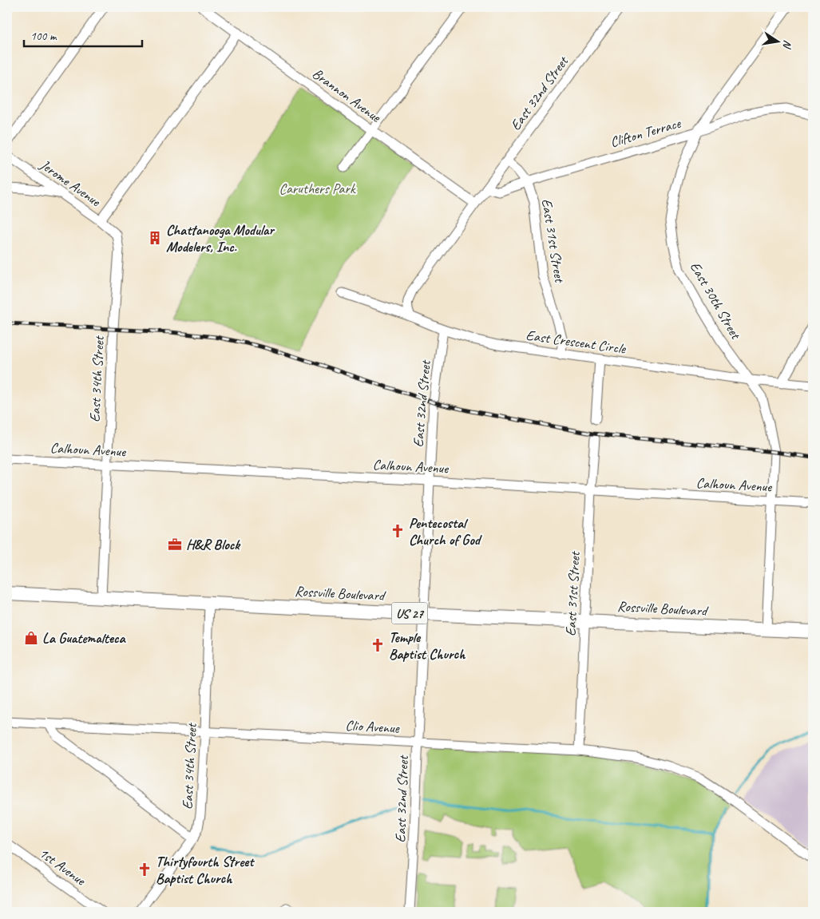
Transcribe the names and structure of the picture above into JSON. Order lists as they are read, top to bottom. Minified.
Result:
{"streets":{"highway":["Rossville Boulevard","US 27"],"street":["East 32nd Street","Brannon Avenue","Clifton Terrace","Jerome Avenue","East 31st Street","East 30th Street","East Crescent Circle","East 34th Street","Calhoun Avenue","Clio Avenue","1st Avenue"]},"crossings":[["East 32nd Street","Brannon Avenue"],["East 32nd Street","Clifton Terrace"],["East 32nd Street","East 31st Street"],["East 32nd Street","East Crescent Circle"],["East 32nd Street","Calhoun Avenue"],["East 32nd Street","Rossville Boulevard"],["East 32nd Street","Clio Avenue"],["Clifton Terrace","East 31st Street"],["Clifton Terrace","East 30th Street"],["Jerome Avenue","East 34th Street"],["East 31st Street","East Crescent Circle"],["East 31st Street","Calhoun Avenue"],["East 31st Street","Rossville Boulevard"],["East 31st Street","Clio Avenue"],["East 30th Street","East Crescent Circle"],["East 30th Street","Calhoun Avenue"],["East 30th Street","Rossville Boulevard"],["East 34th Street","Calhoun Avenue"],["East 34th Street","Rossville Boulevard"],["East 34th Street","Clio Avenue"]],"parks":["Caruthers Park"],"places":{"building":["Chattanooga Modular Modelers, Inc."],"church":["Pentecostal Church of God","Temple Baptist Church","Thirtyfourth Street Baptist Church"],"office":["H&R Block"],"shop":["La Guatemalteca"]},"scale_bar":"100 m","north":"right"}
